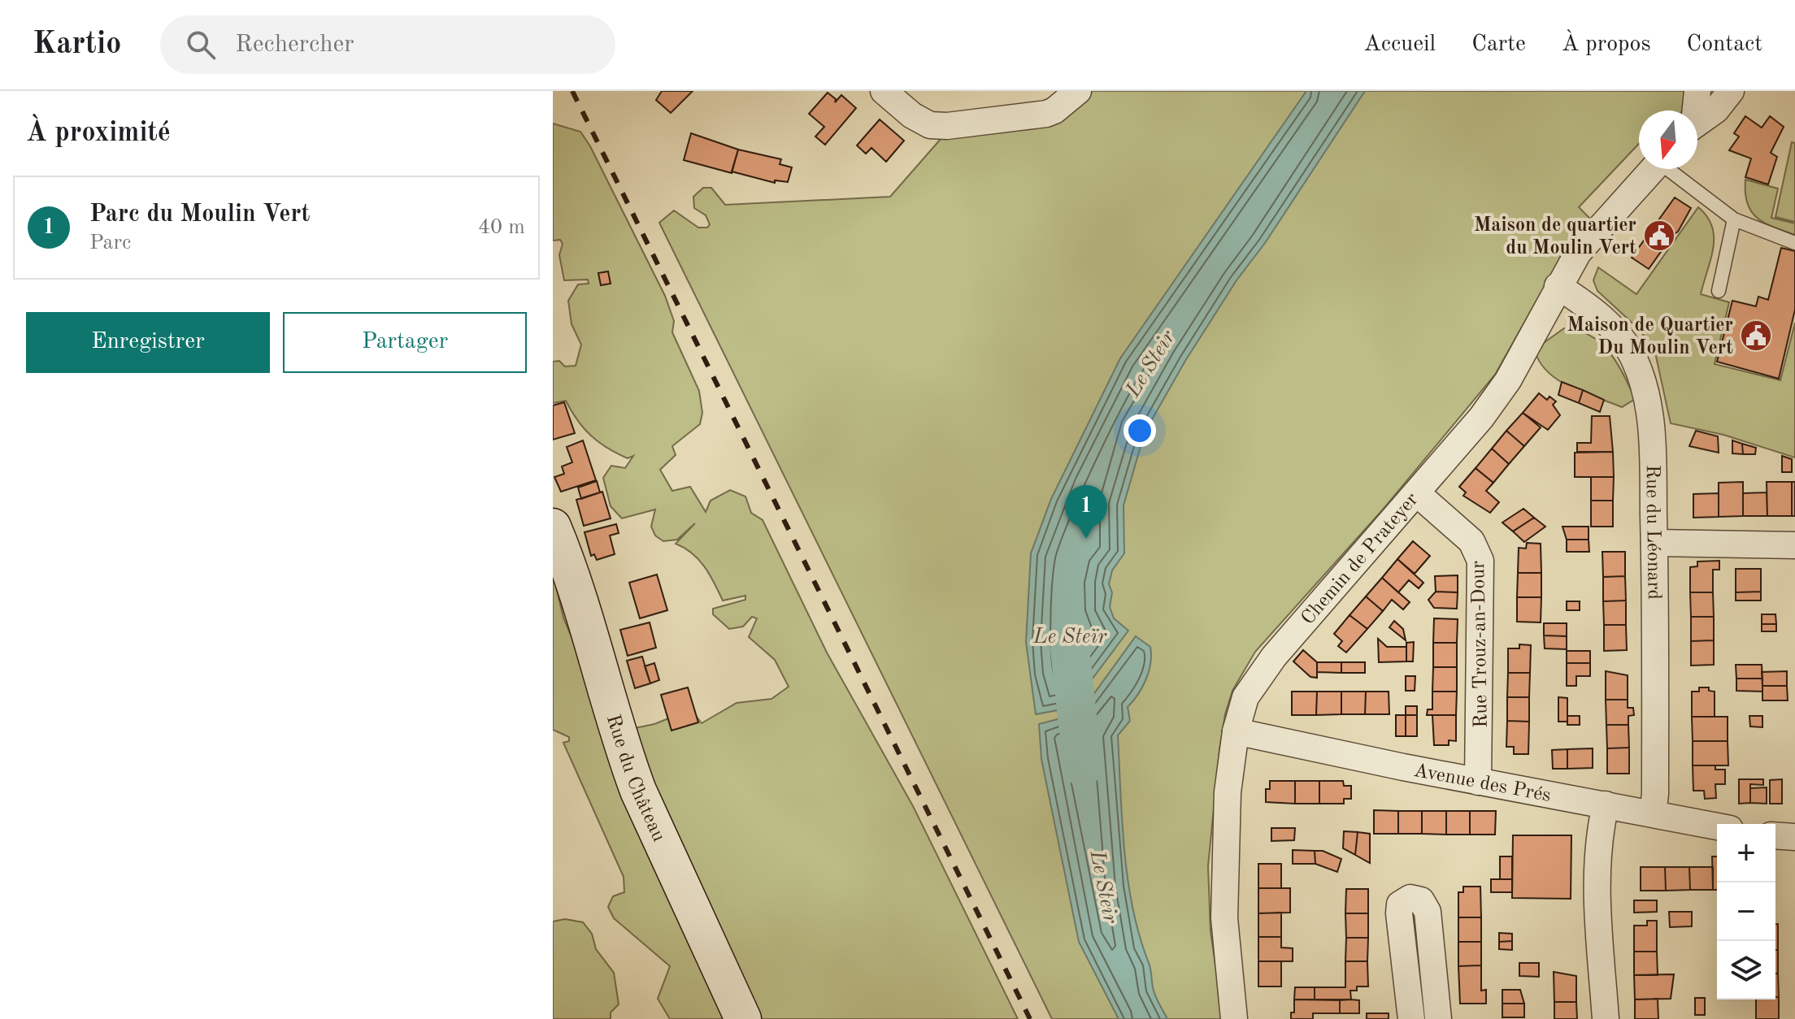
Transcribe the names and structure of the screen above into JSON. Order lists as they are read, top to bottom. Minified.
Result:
{"streets":{"street":["Rue du Léonard","Chemin de Prateyer","Rue Trouz-an-Dour","Rue du Château","Avenue des Prés"]},"crossings":[["Rue du Léonard","Chemin de Prateyer"],["Rue du Léonard","Avenue des Prés"],["Chemin de Prateyer","Rue Trouz-an-Dour"],["Chemin de Prateyer","Avenue des Prés"],["Rue Trouz-an-Dour","Avenue des Prés"]],"water":["Le Steir","Le Steïr"],"places":{"public building":["Maison de quartier du Moulin Vert","Maison de Quartier Du Moulin Vert"]},"north":"bottom","page":{"header":"Kartio","search":"Rechercher","nav":["Accueil","Carte","À propos","Contact"],"heading":"À proximité","list":[{"mark":"1","name":"Parc du Moulin Vert","note":"Parc","value":"40 m"}],"buttons":["Enregistrer","Partager"],"pins":"1","map_buttons":["+","−"]}}
